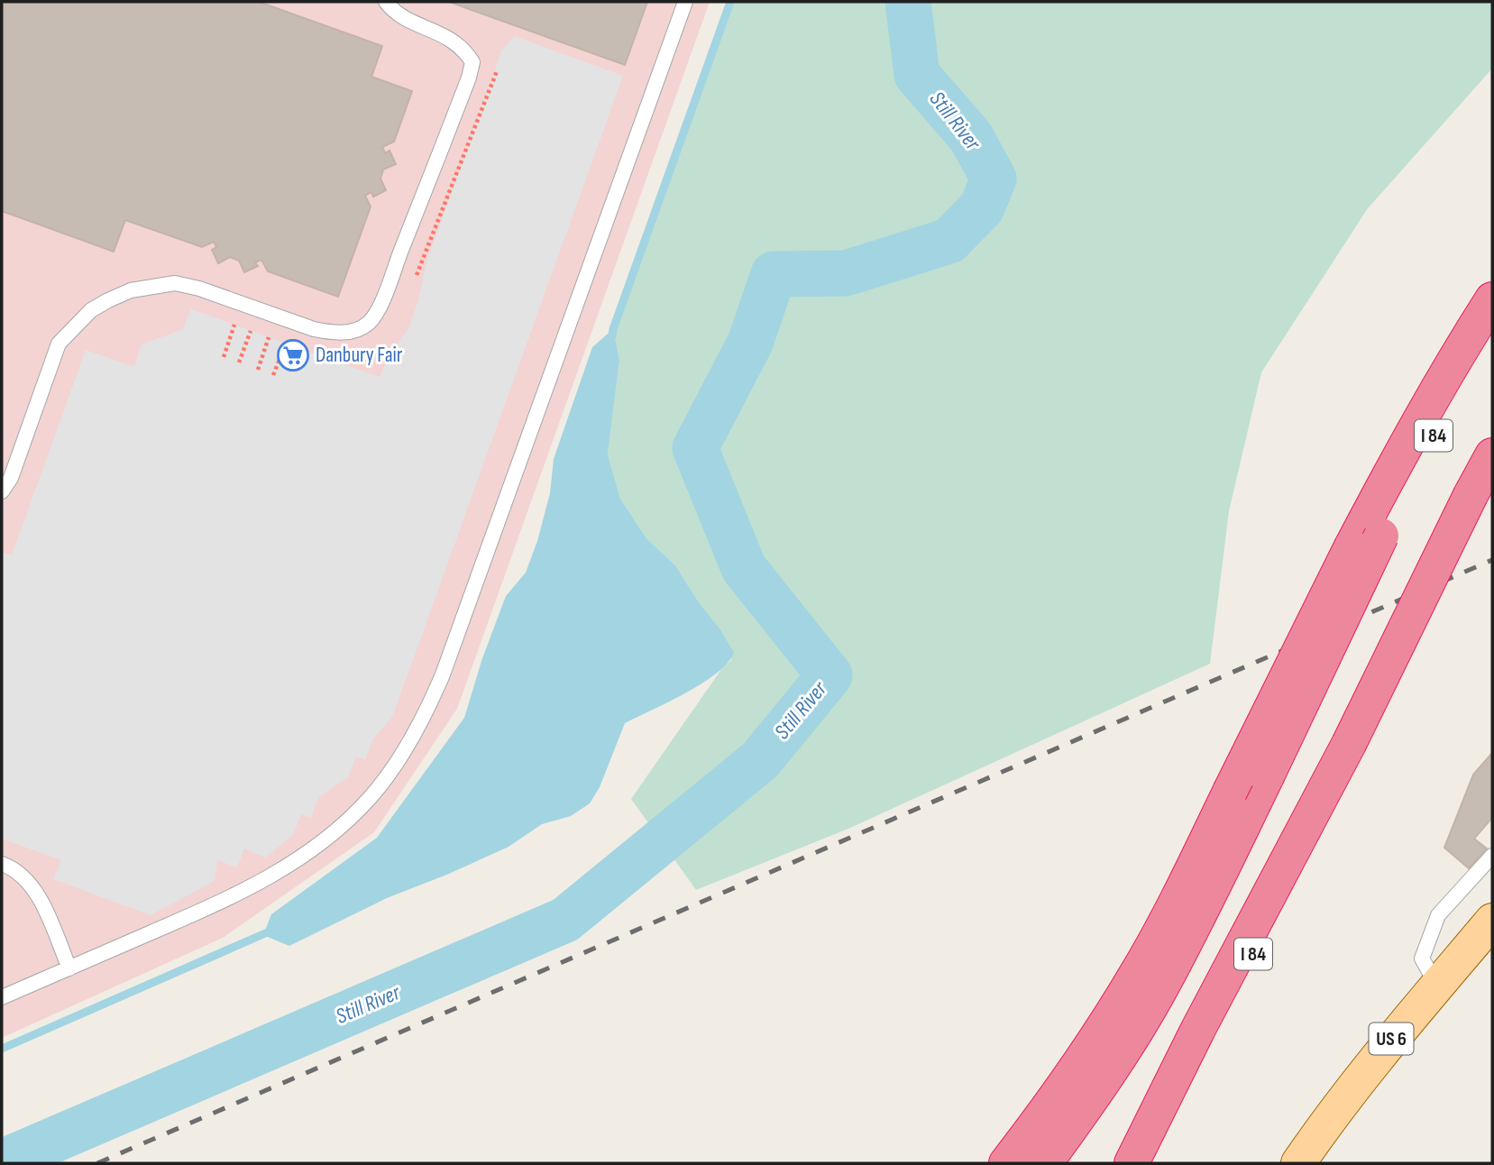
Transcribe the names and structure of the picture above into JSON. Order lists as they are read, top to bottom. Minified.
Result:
{"streets":{"highway":["I 84"],"main road":["US 6"]},"water":["Still River"],"places":{"supermarket":["Danbury Fair"]}}
